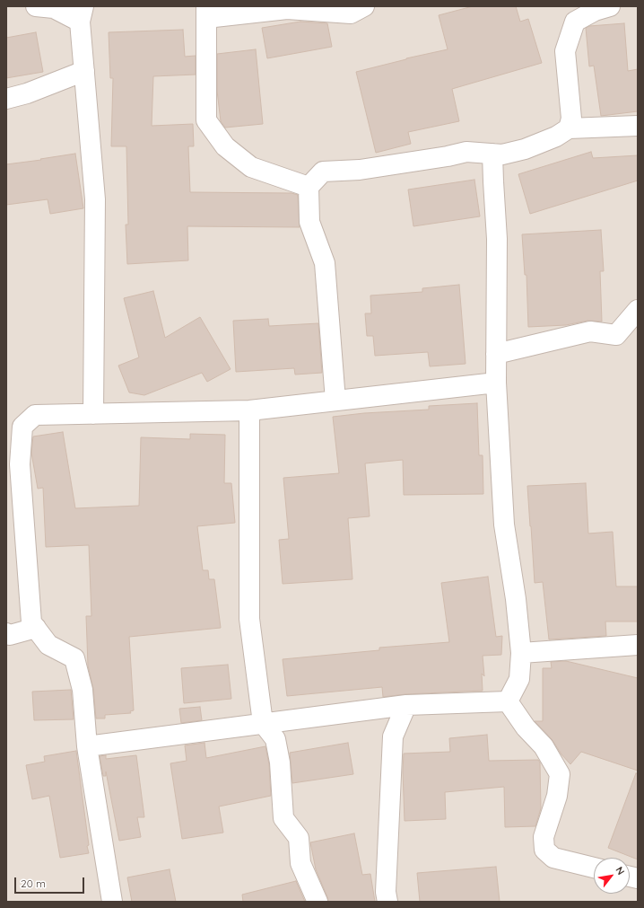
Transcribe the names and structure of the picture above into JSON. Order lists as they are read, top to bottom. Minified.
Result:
{"scale_bar":"20 m","north":"top right"}
